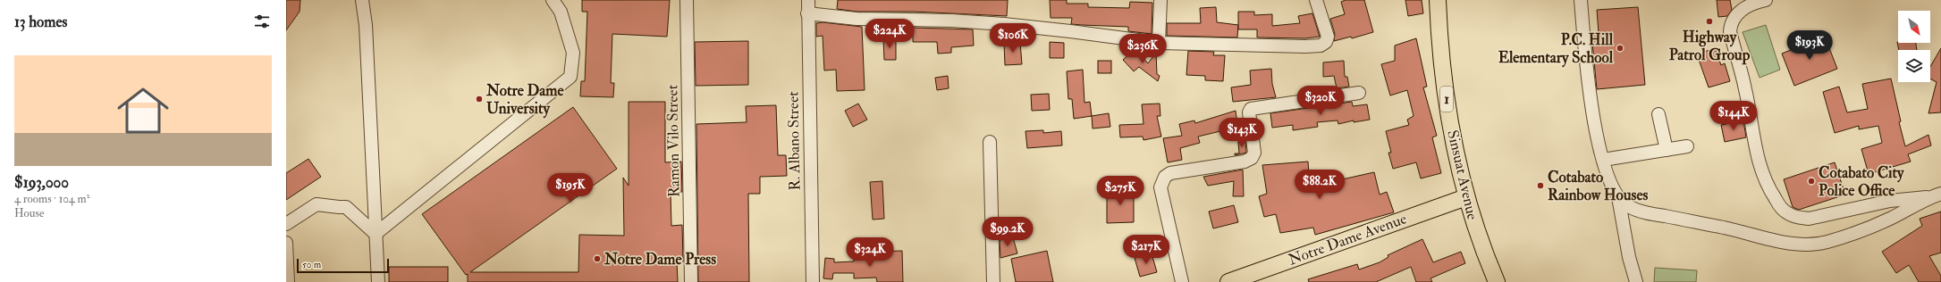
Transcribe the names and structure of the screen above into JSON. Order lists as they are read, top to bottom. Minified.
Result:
{"streets":{"main road":["1","Sinsuat Avenue","Notre Dame Avenue"],"street":["Ramon Vilo Street","R. Albano Street"]},"crossings":[["Sinsuat Avenue","Notre Dame Avenue"]],"places":["Highway Patrol Group","P.C. Hill Elementary School","Notre Dame University","Cotabato City Police Office","Cotabato Rainbow Houses","Notre Dame Press"],"scale_bar":"50 m","north":"bottom right","page":{"heading":"13 homes","price":["$224K","$106K","$193K","$236K","$320K","$144K","$143K","$88.2K","$195K","$275K","$99.2K","$217K","$324K"],"list":[{"name":"$193,000","note":"4 rooms · 104 m² · House"}],"scale":"50 m"}}
